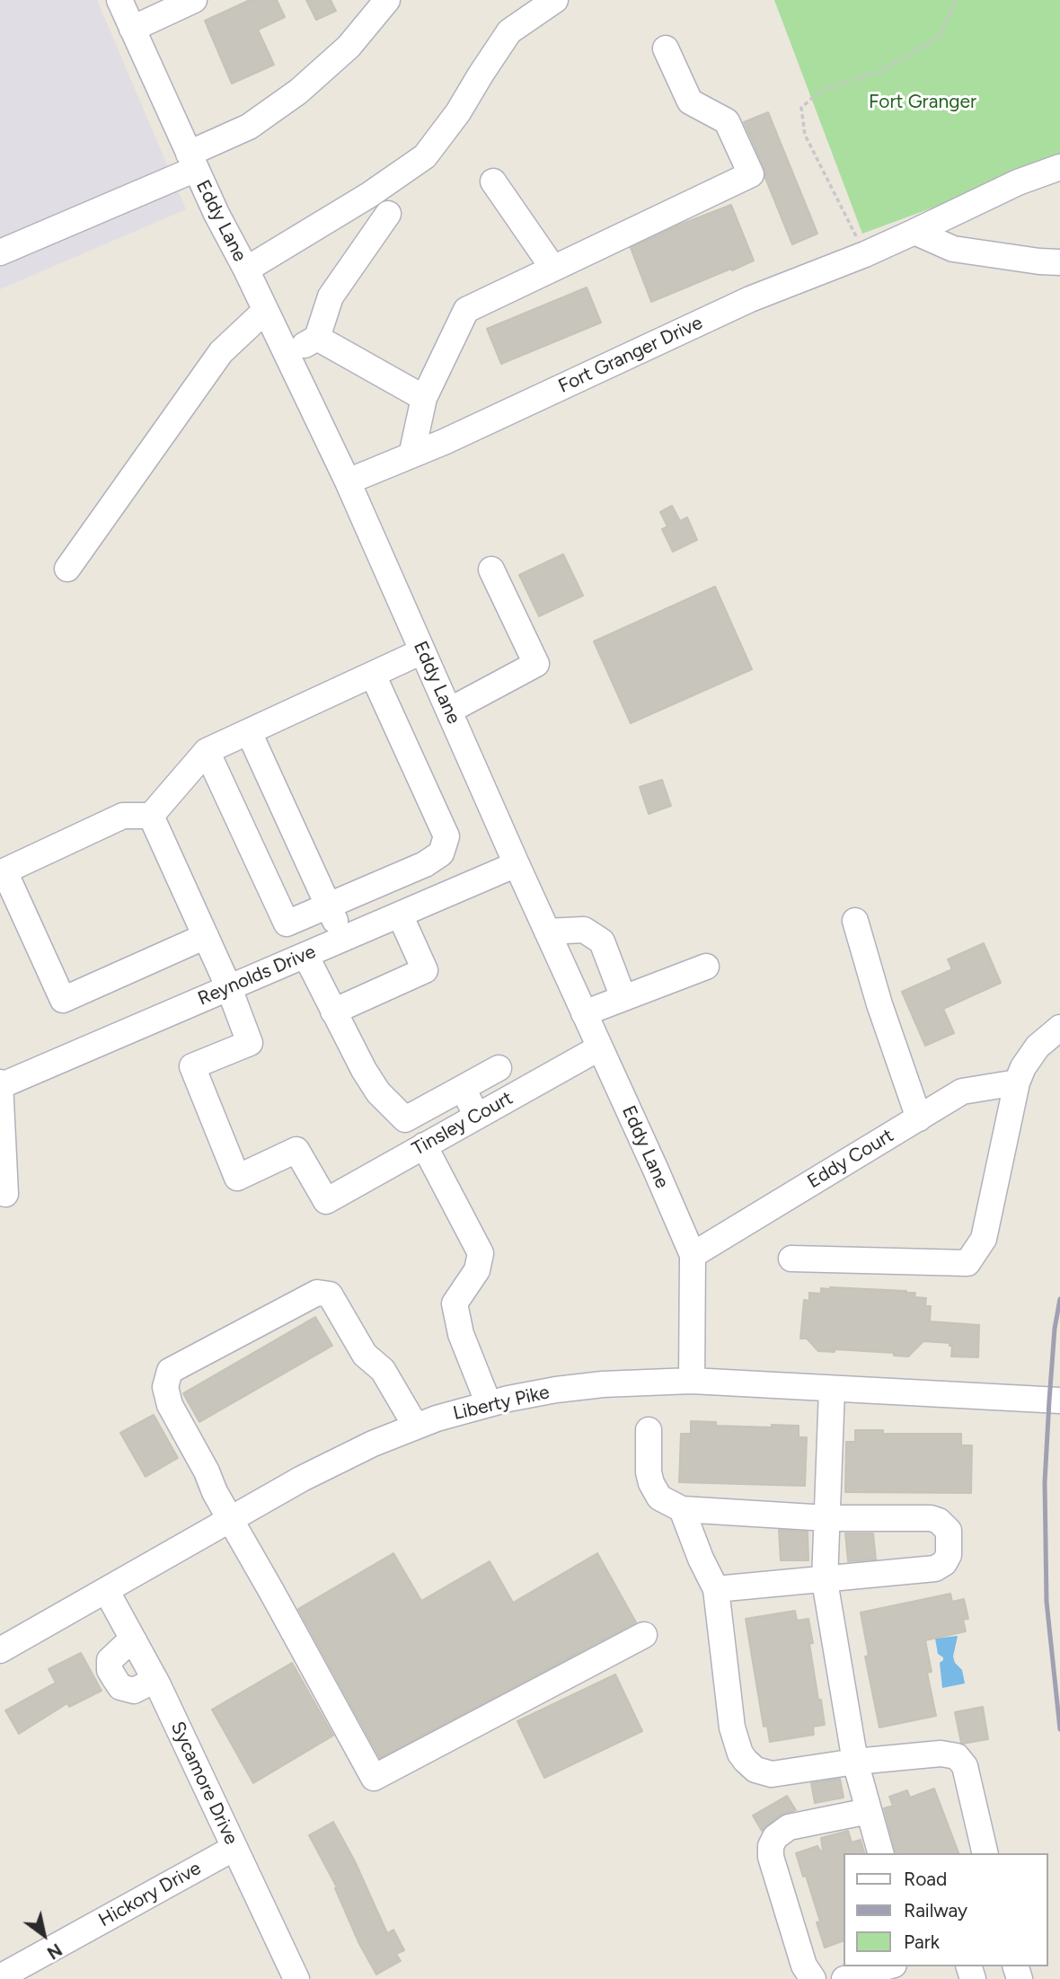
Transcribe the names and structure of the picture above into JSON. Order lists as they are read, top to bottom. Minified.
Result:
{"streets":{"street":["Eddy Lane","Fort Granger Drive","Reynolds Drive","Tinsley Court","Eddy Court","Liberty Pike","Sycamore Drive","Hickory Drive"]},"crossings":[["Eddy Lane","Fort Granger Drive"],["Eddy Lane","Reynolds Drive"],["Eddy Lane","Tinsley Court"],["Eddy Lane","Eddy Court"],["Eddy Lane","Liberty Pike"],["Reynolds Drive","Tinsley Court"],["Liberty Pike","Sycamore Drive"],["Sycamore Drive","Hickory Drive"]],"parks":["Fort Granger"],"legend":["Road","Railway","Park"],"north":"bottom right"}
